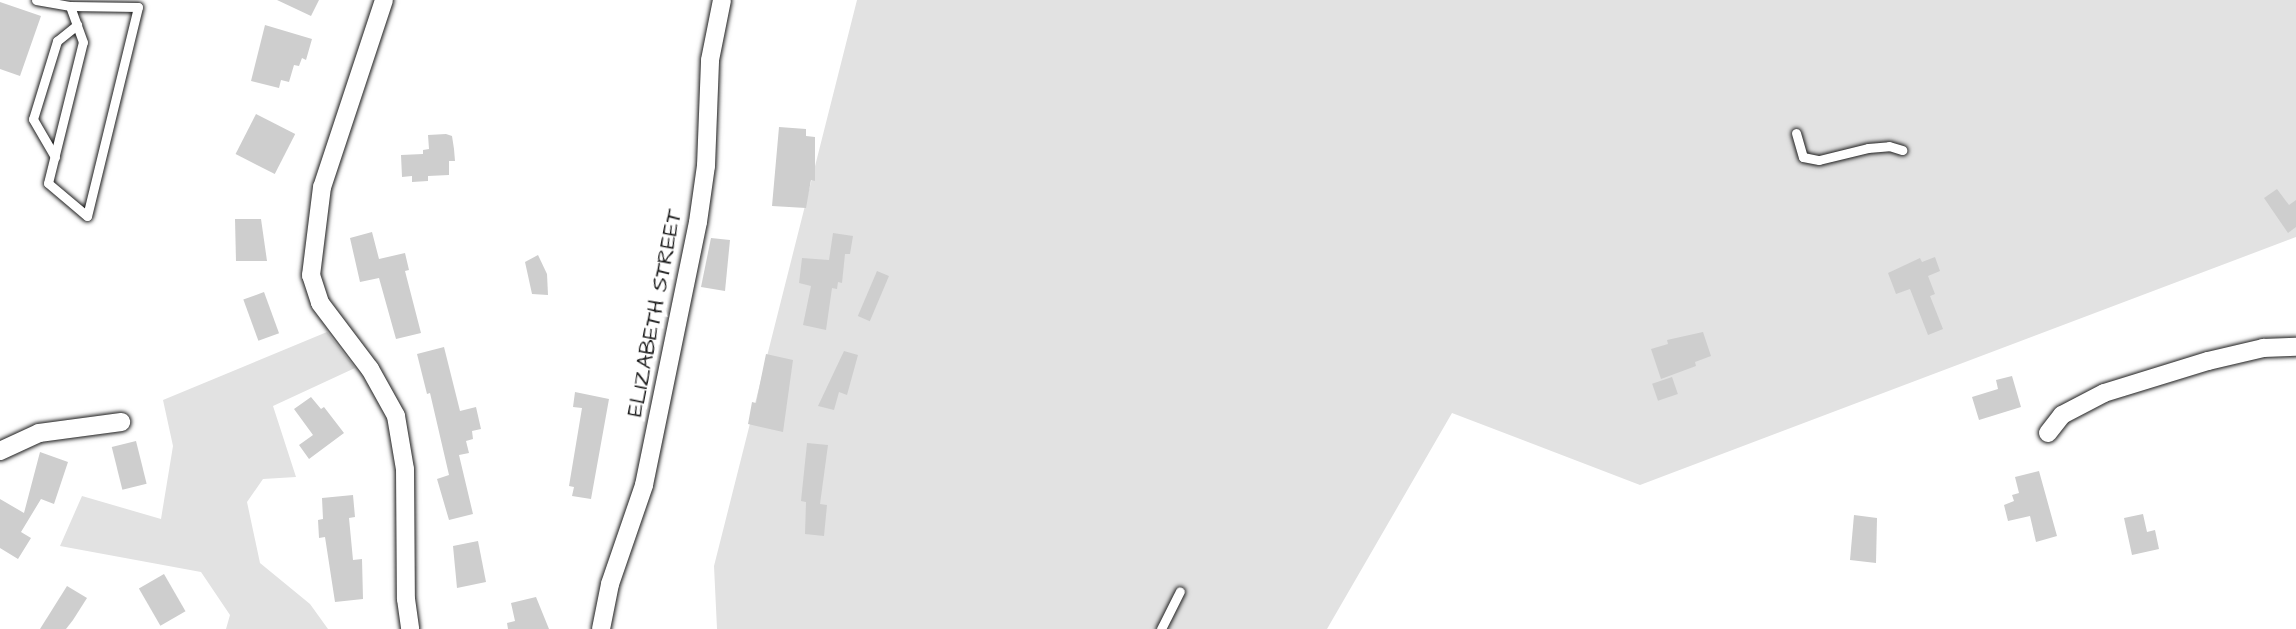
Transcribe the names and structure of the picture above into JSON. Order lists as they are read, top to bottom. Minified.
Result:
{"streets":{"street":["ELIZABETH STREET"]}}
